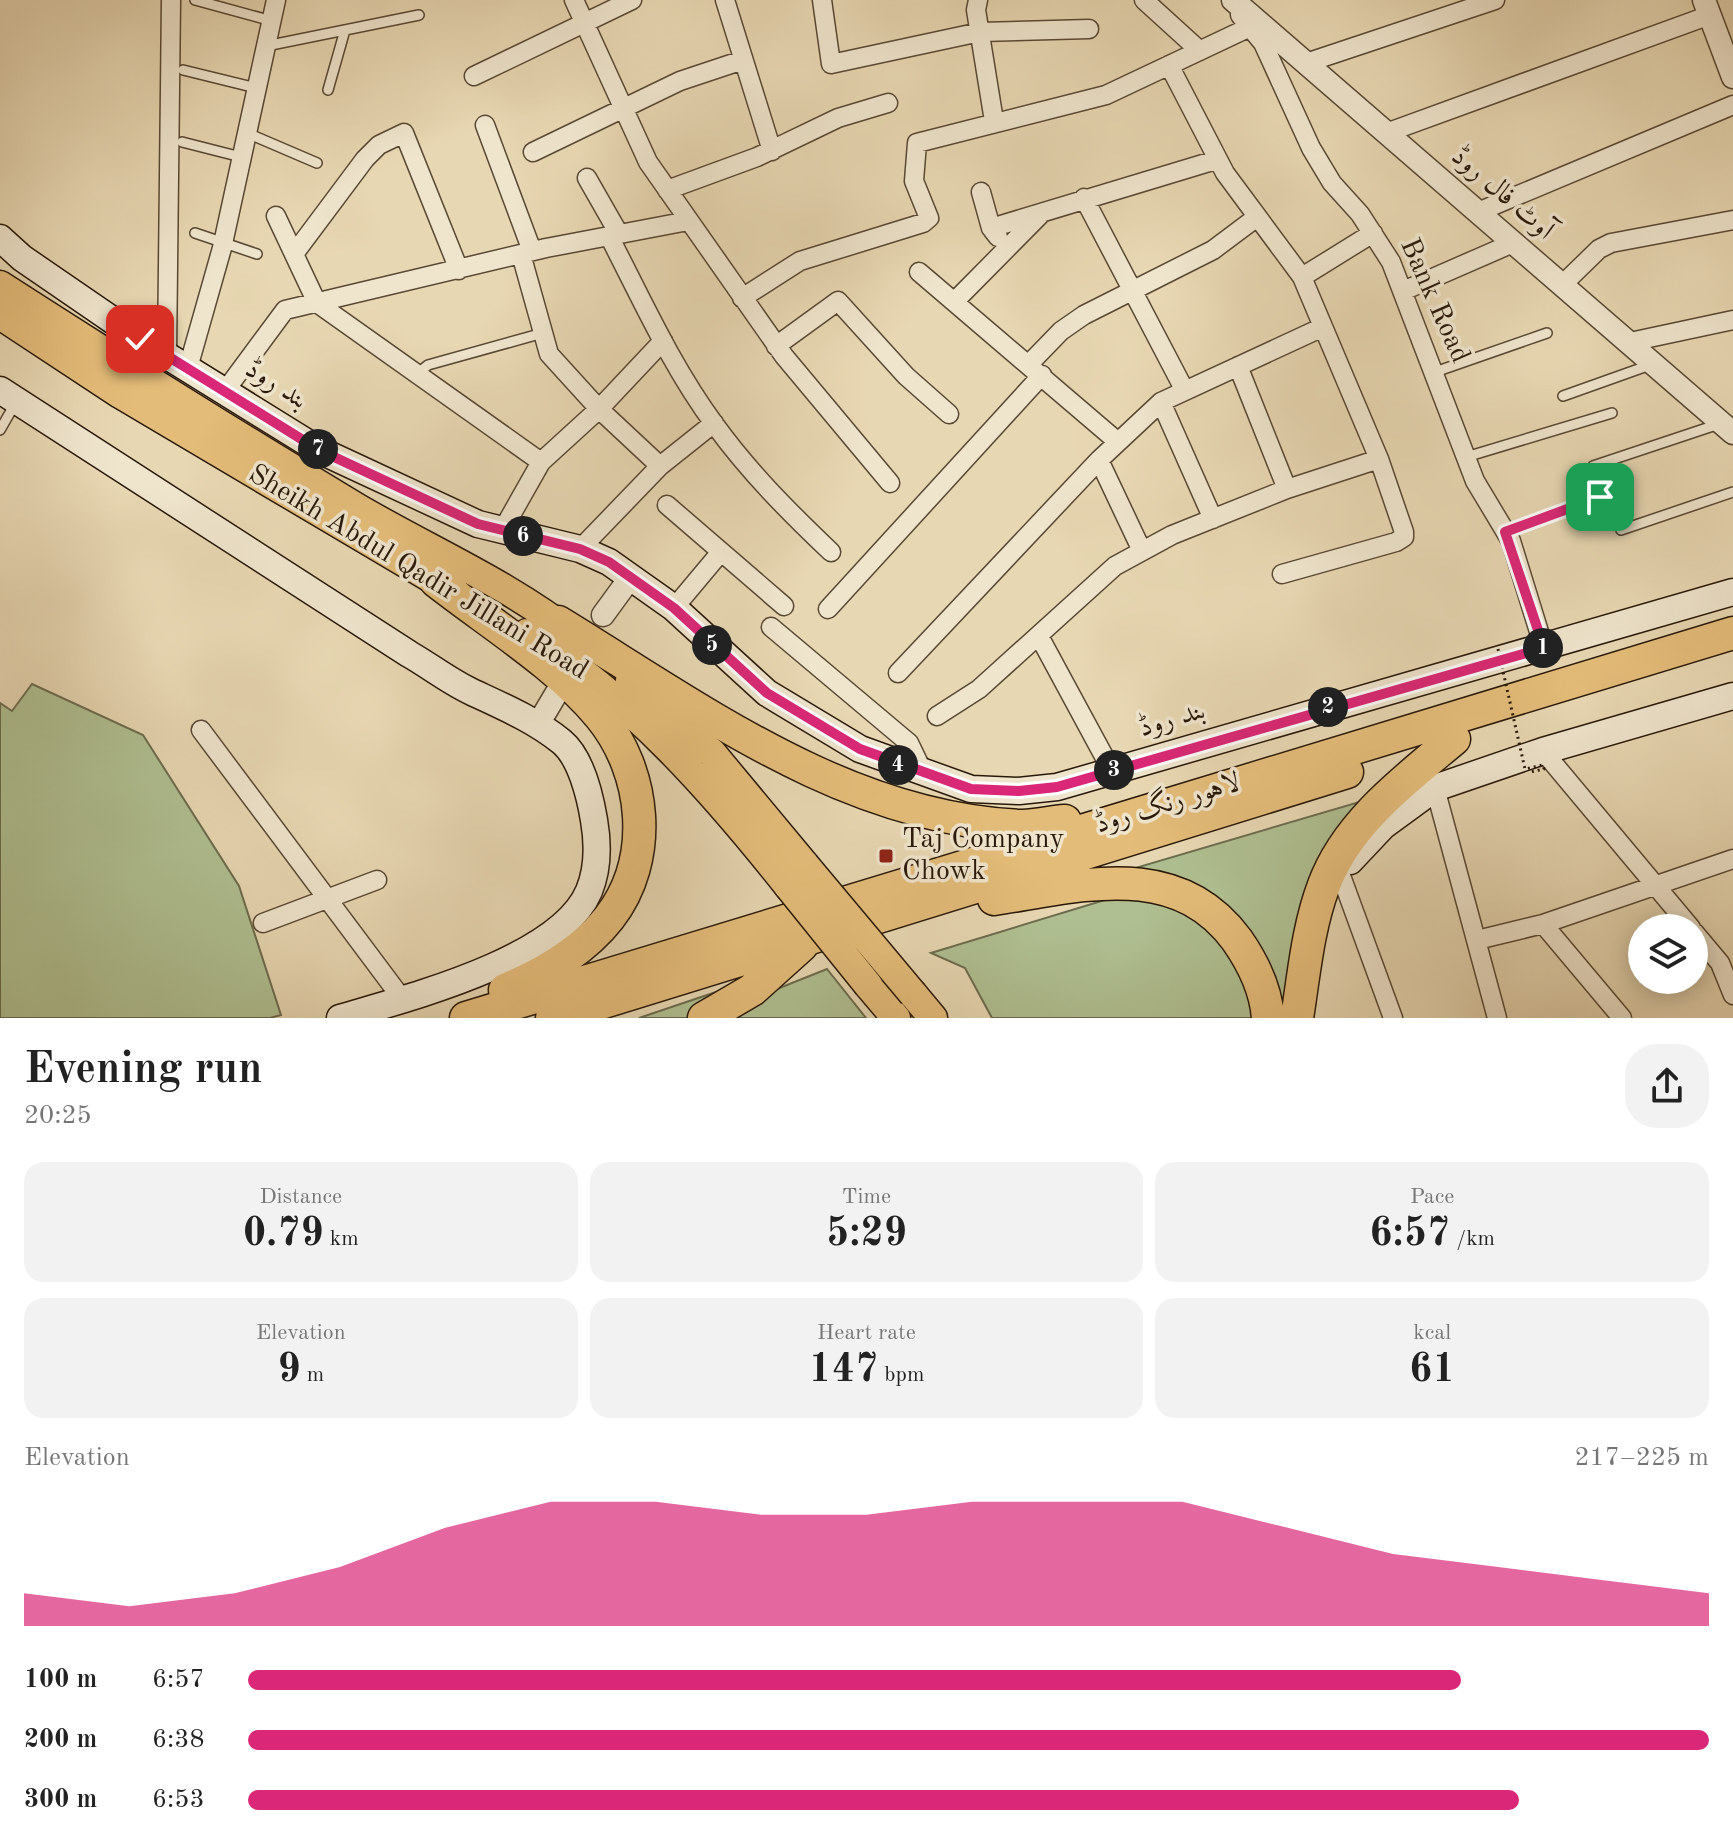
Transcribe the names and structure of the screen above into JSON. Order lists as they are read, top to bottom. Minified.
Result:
{"streets":{"highway":["لاہور رنگ روڈ"],"main road":["بند روڈ","Sheikh Abdul Qadir Jillani Road"],"street":["آوٹ فال روڈ","Bank Road"]},"crossings":[["آوٹ فال روڈ","Bank Road"],["Bank Road","بند روڈ"]],"places":{"transit":["Taj Company Chowk"]},"page":{"pins":["7","6","5","1","2","4","3"],"heading":["Evening run","20:25"],"stats":[["Distance","0.79 km"],["Time","5:29"],["Pace","6:57 /km"],["Elevation","9 m"],["Heart rate","147 bpm"],["kcal","61"]],"chart":["Elevation","217–225 m"],"list":[{"name":"100 m","note":"6:57"},{"name":"200 m","note":"6:38"},{"name":"300 m","note":"6:53"}]}}
